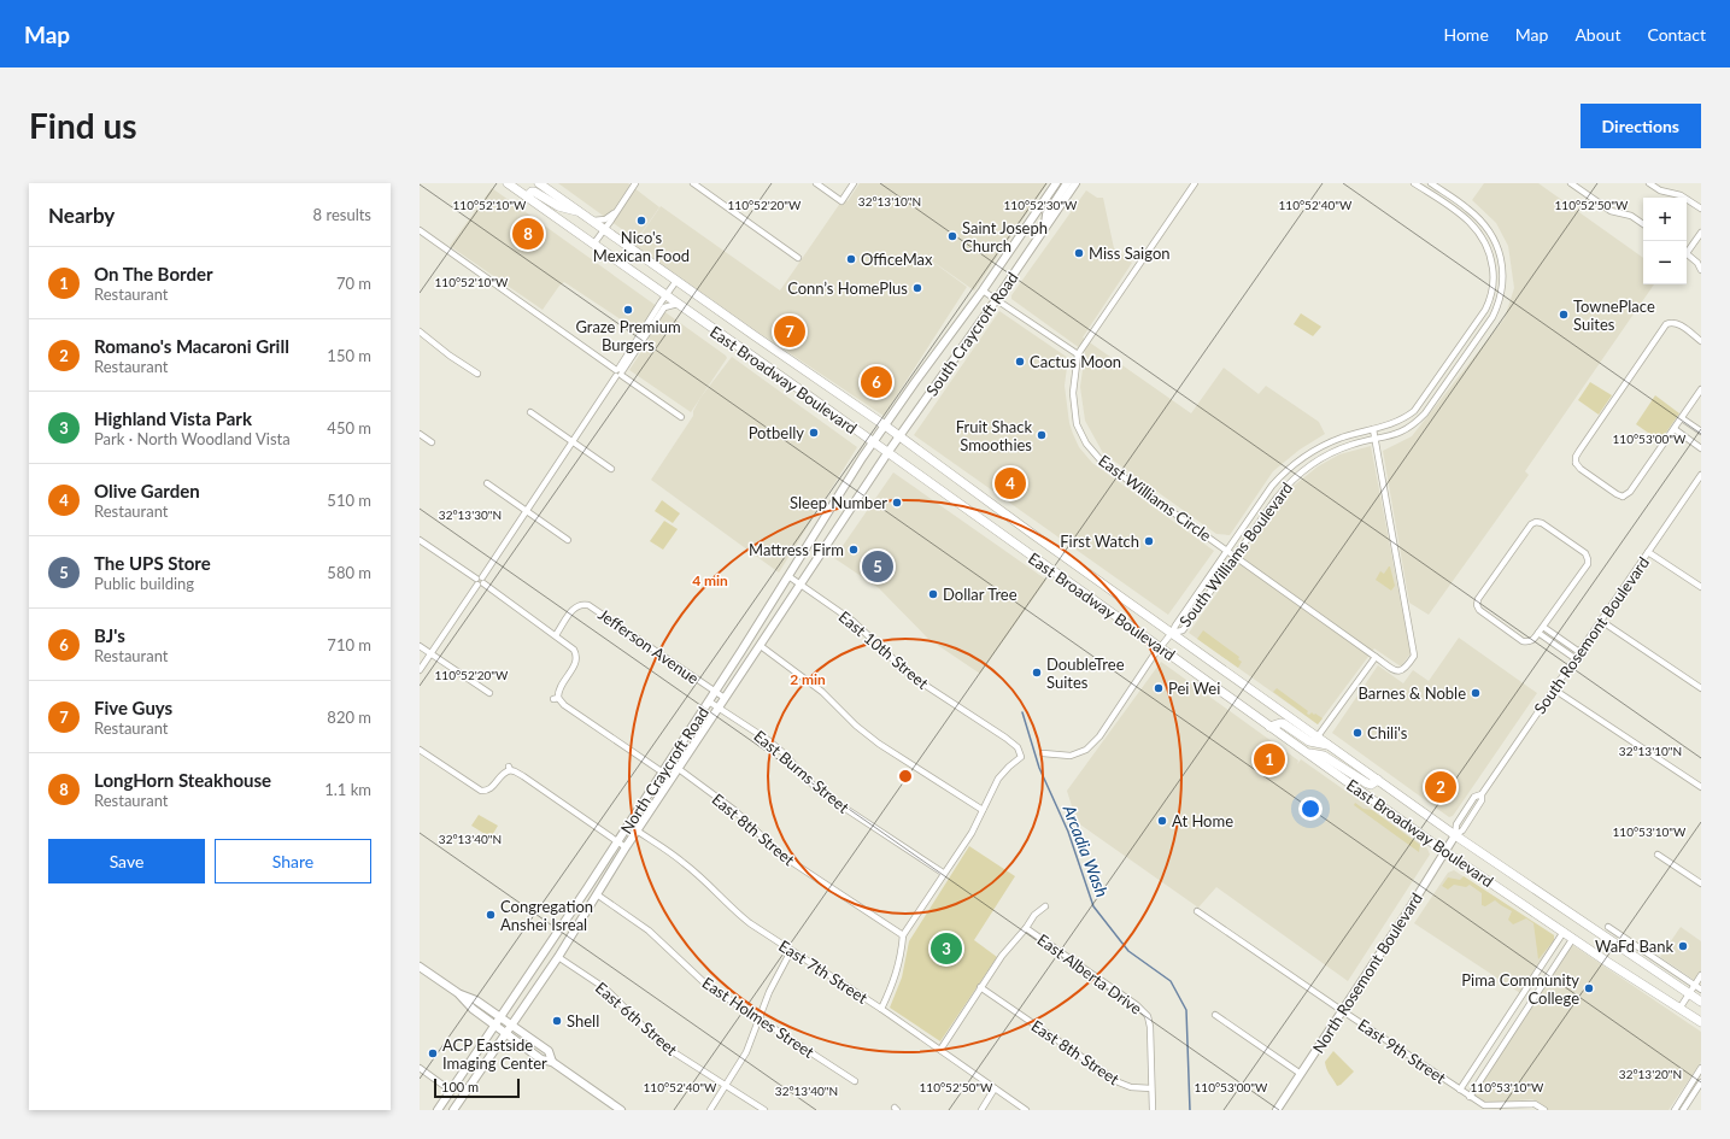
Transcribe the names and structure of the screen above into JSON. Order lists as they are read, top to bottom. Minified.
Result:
{"streets":{"main road":["South Craycroft Road","East Broadway Boulevard","North Craycroft Road","North Rosemont Boulevard"],"street":["East Williams Circle","South Williams Boulevard","South Rosemont Boulevard","Jefferson Avenue","East 10th Street","East Burns Street","East 8th Street","East 7th Street","East Alberta Drive","East Holmes Street","East 6th Street","East 9th Street"]},"crossings":[["South Craycroft Road","East Broadway Boulevard"],["South Craycroft Road","North Craycroft Road"],["East Broadway Boulevard","South Williams Boulevard"],["East Broadway Boulevard","South Rosemont Boulevard"],["East Broadway Boulevard","North Craycroft Road"],["East Broadway Boulevard","North Rosemont Boulevard"],["East Williams Circle","South Williams Boulevard"],["South Rosemont Boulevard","North Rosemont Boulevard"],["Jefferson Avenue","North Craycroft Road"],["East 10th Street","North Craycroft Road"],["North Craycroft Road","East Burns Street"],["North Craycroft Road","East 8th Street"],["North Craycroft Road","East 7th Street"],["North Craycroft Road","East Holmes Street"],["North Craycroft Road","East 6th Street"],["East 8th Street","East Alberta Drive"],["North Rosemont Boulevard","East 9th Street"]],"water":["Arcadia Wash"],"places":["Nico's Mexican Food","Saint Joseph Church","Miss Saigon","OfficeMax","Conn’s HomePlus","Graze Premium Burgers","TownePlace Suites","Cactus Moon","Potbelly","Fruit Shack Smoothies","Sleep Number","First Watch","Mattress Firm","Dollar Tree","DoubleTree Suites","Pei Wei","Barnes & Noble","Chili's","At Home","Congregation Anshei Isreal","WaFd Bank","Pima Community College","Shell","ACP Eastside Imaging Center"],"scale_bar":"100 m","page":{"header":"Map","nav":["Home","Map","About","Contact"],"buttons":["Directions",["Save","Share"]],"title":"Find us","heading":["Nearby","8 results"],"map_buttons":["+","−"],"pins":["8","7","6","4","5","1","2","3"],"list":[{"mark":"1","name":"On The Border","note":"Restaurant","value":"70 m"},{"mark":"2","name":"Romano's Macaroni Grill","note":"Restaurant","value":"150 m"},{"mark":"3","name":"Highland Vista Park","note":"Park · North Woodland Vista","value":"450 m"},{"mark":"4","name":"Olive Garden","note":"Restaurant","value":"510 m"},{"mark":"5","name":"The UPS Store","note":"Public building","value":"580 m"},{"mark":"6","name":"BJ's","note":"Restaurant","value":"710 m"},{"mark":"7","name":"Five Guys","note":"Restaurant","value":"820 m"},{"mark":"8","name":"LongHorn Steakhouse","note":"Restaurant","value":"1.1 km"}],"scale":"100 m"},"coordinates":["32°13'10\"N","110°52'10\"W","110°52'20\"W","110°52'30\"W","110°52'40\"W","110°52'50\"W","110°53'00\"W","32°13'30\"N","110°53'10\"W","32°13'40\"N","32°13'20\"N"],"rings":["4 min","2 min"]}
